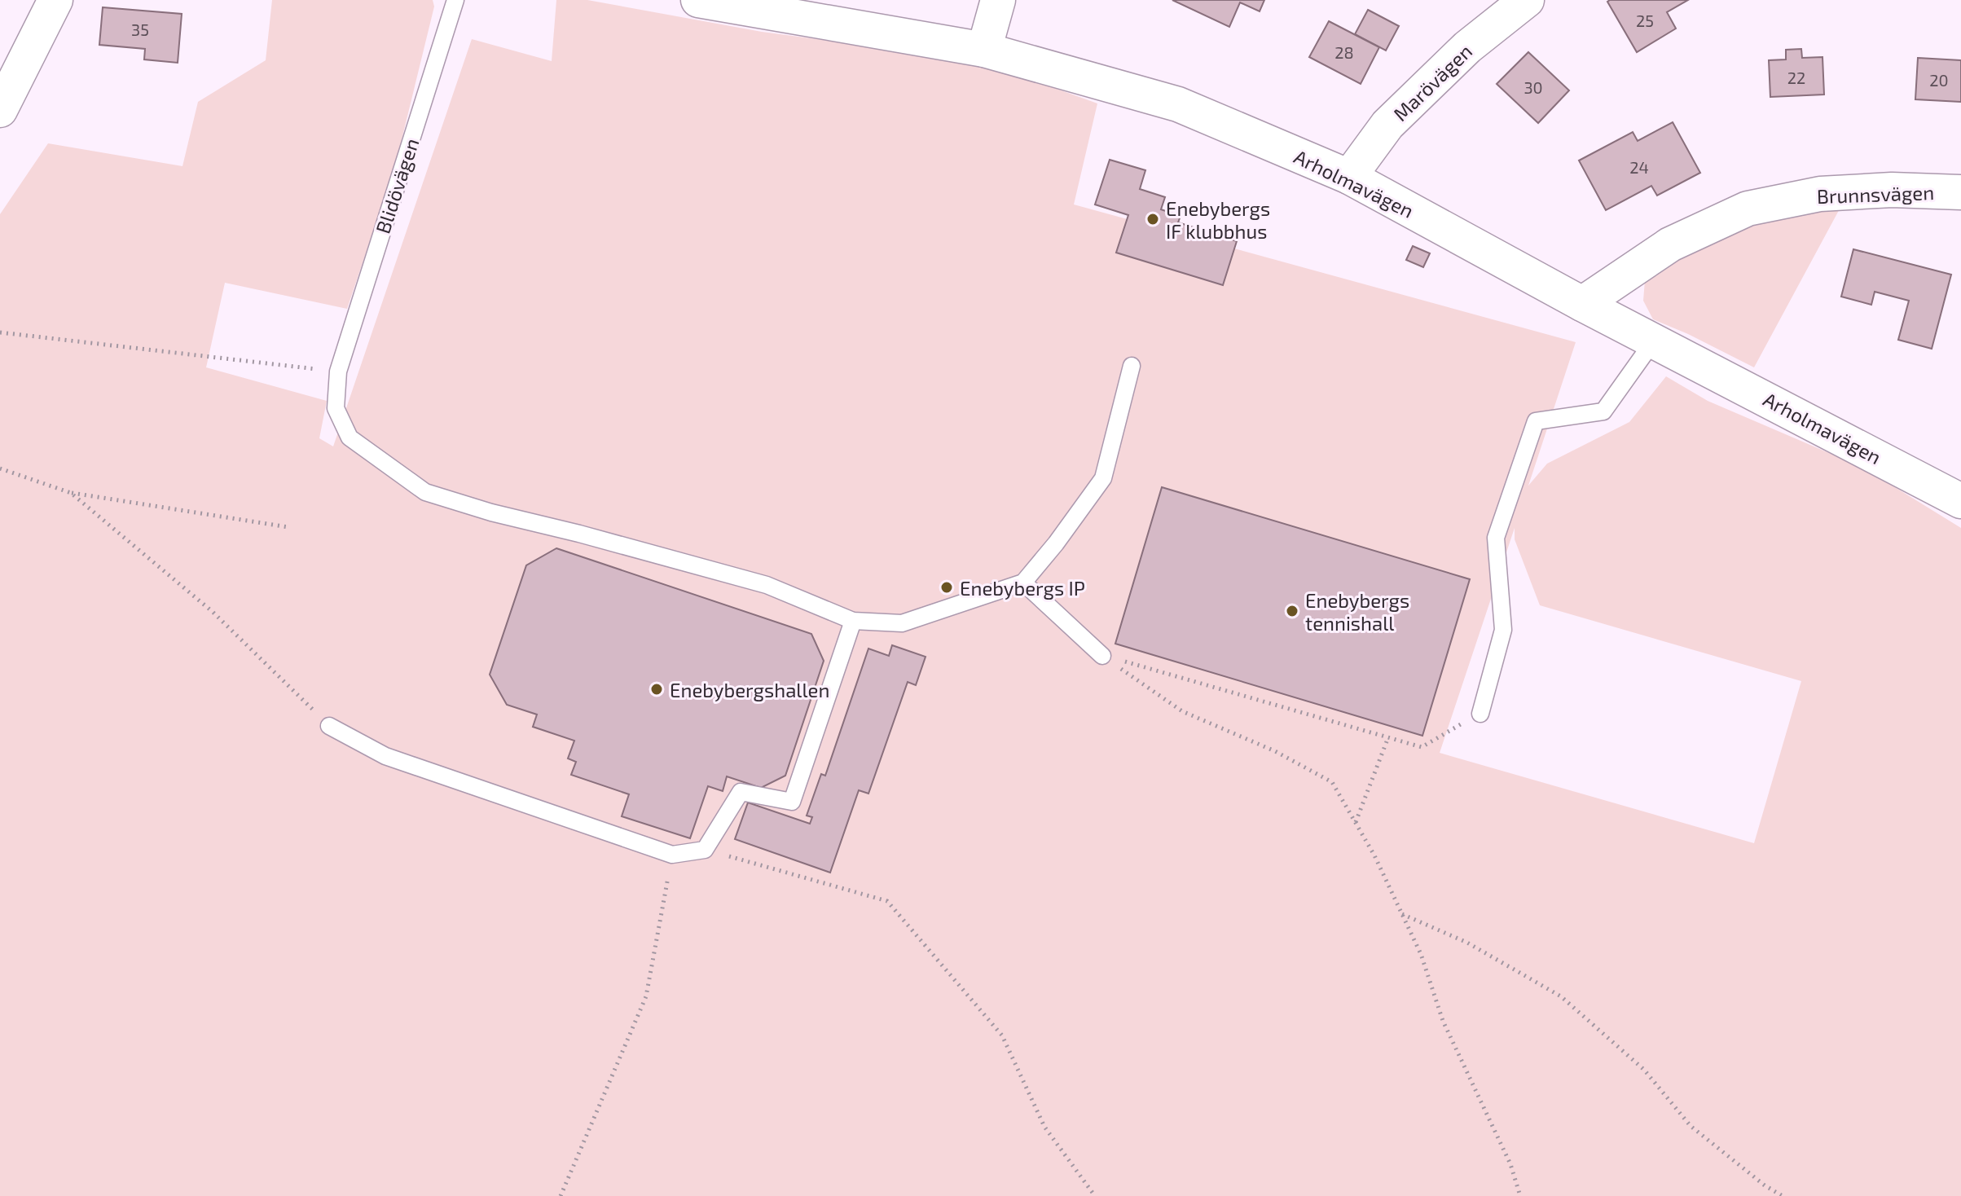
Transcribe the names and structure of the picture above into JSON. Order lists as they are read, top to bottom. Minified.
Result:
{"streets":{"street":["Marövägen","Arholmavägen","Brunnsvägen"],"lane":["Blidövägen"]},"crossings":[["Marövägen","Arholmavägen"],["Arholmavägen","Brunnsvägen"]],"places":["Enebybergs IF klubbhus","Enebybergs IP","Enebybergs tennishall","Enebybergshallen"],"house_numbers":["25","35","28","22","20","30","24"]}
